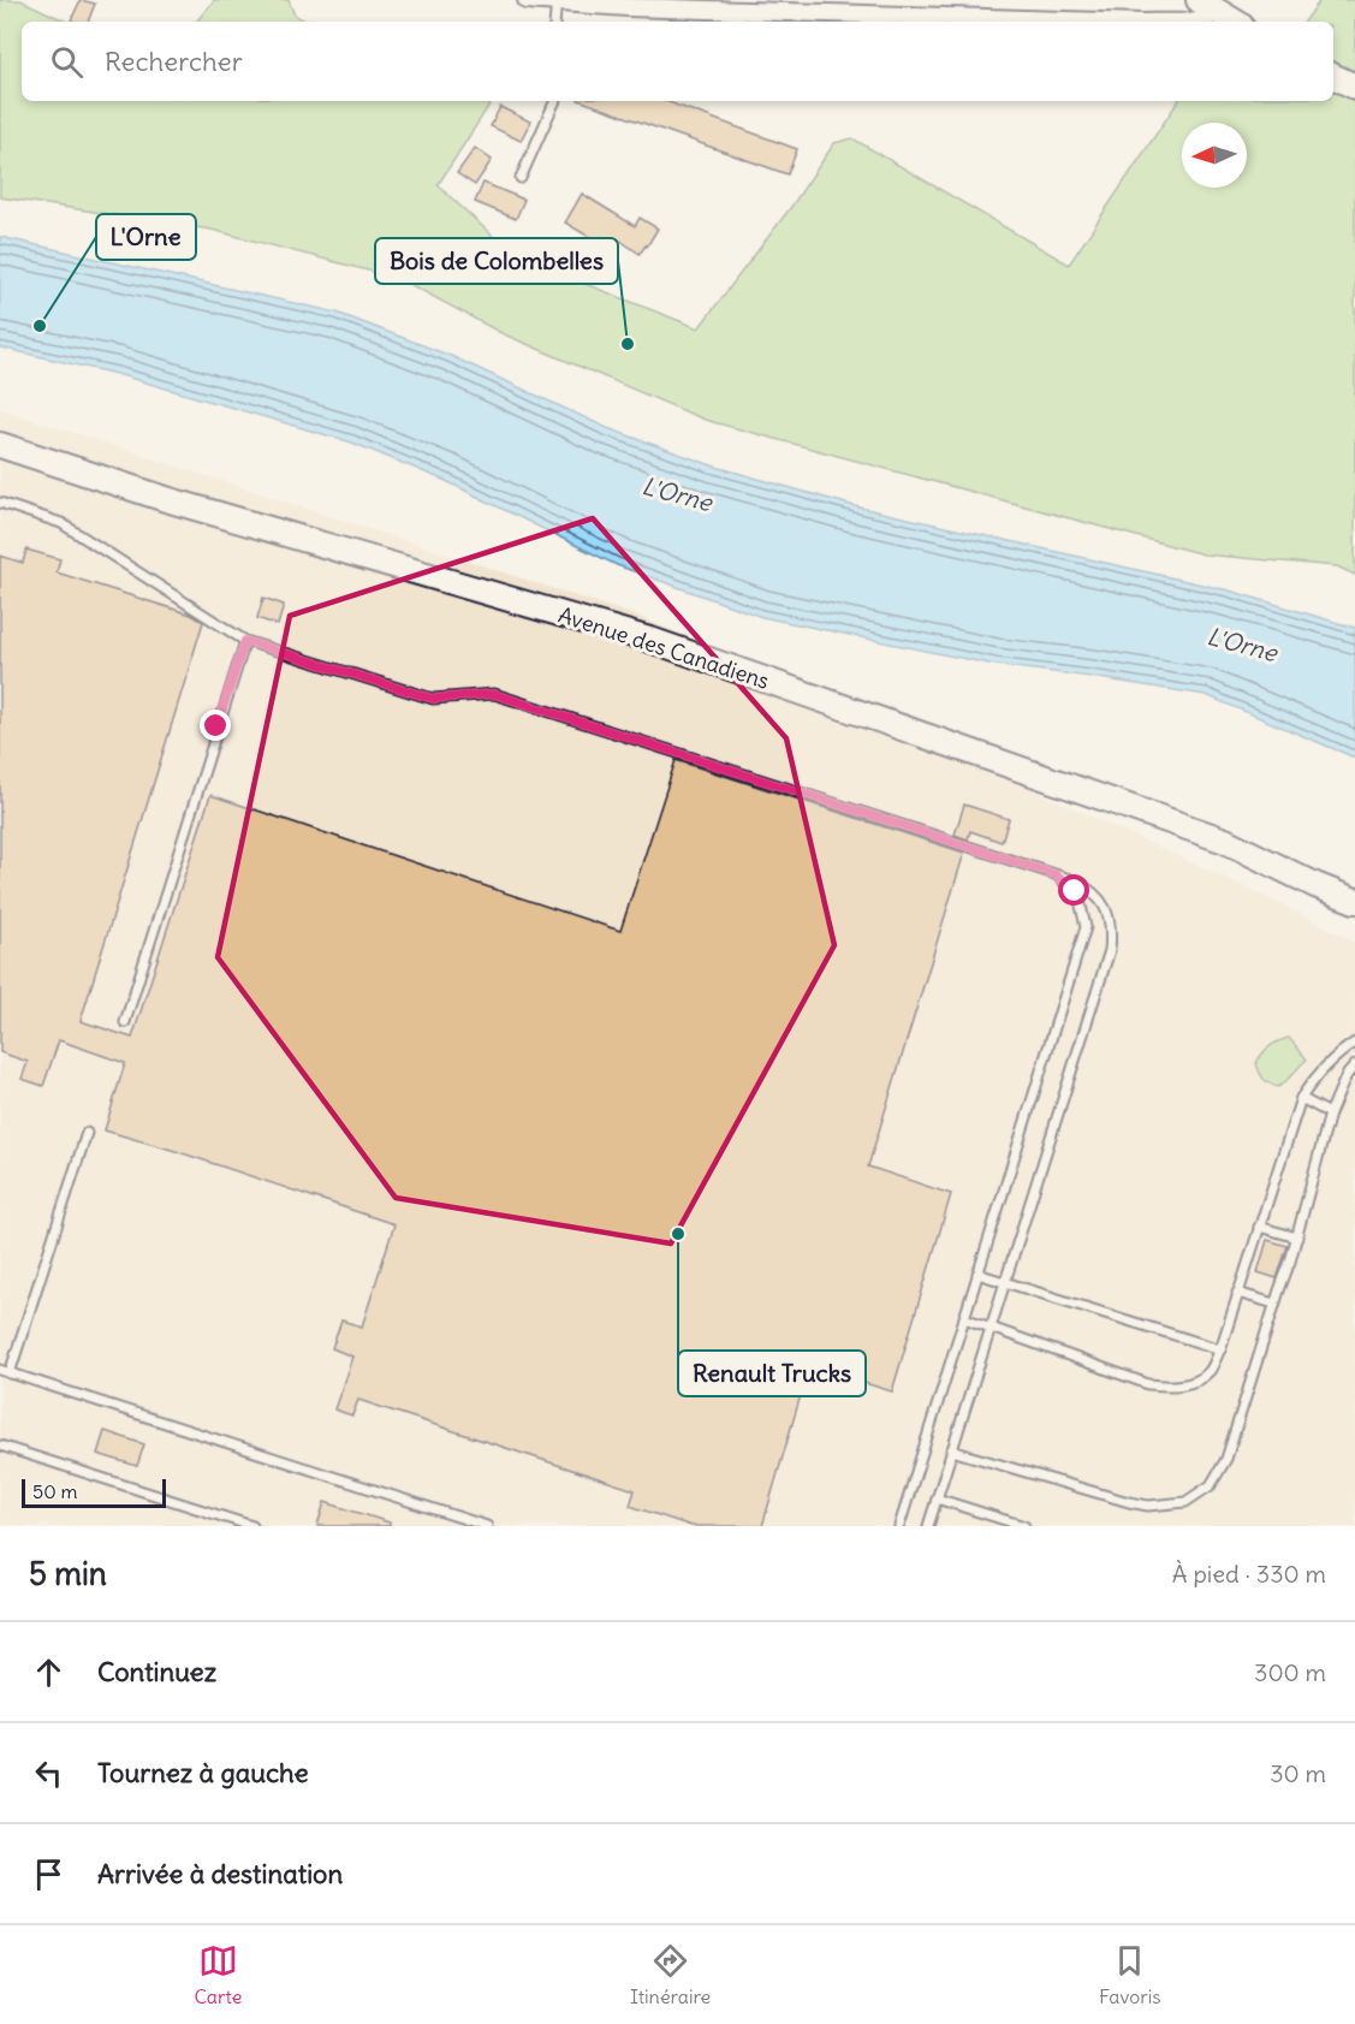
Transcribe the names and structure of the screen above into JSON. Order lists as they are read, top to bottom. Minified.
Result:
{"streets":{"street":["Avenue des Canadiens"]},"water":["L'Orne"],"places":["L'Orne","Bois de Colombelles","Renault Trucks"],"scale_bar":"50 m","north":"left","page":{"search":"Rechercher","scale":"50 m","heading":["5 min","À pied · 330 m"],"list":[["Continuez","300 m"],["Tournez à gauche","30 m"],"Arrivée à destination"],"nav":["Carte","Itinéraire","Favoris"]}}
